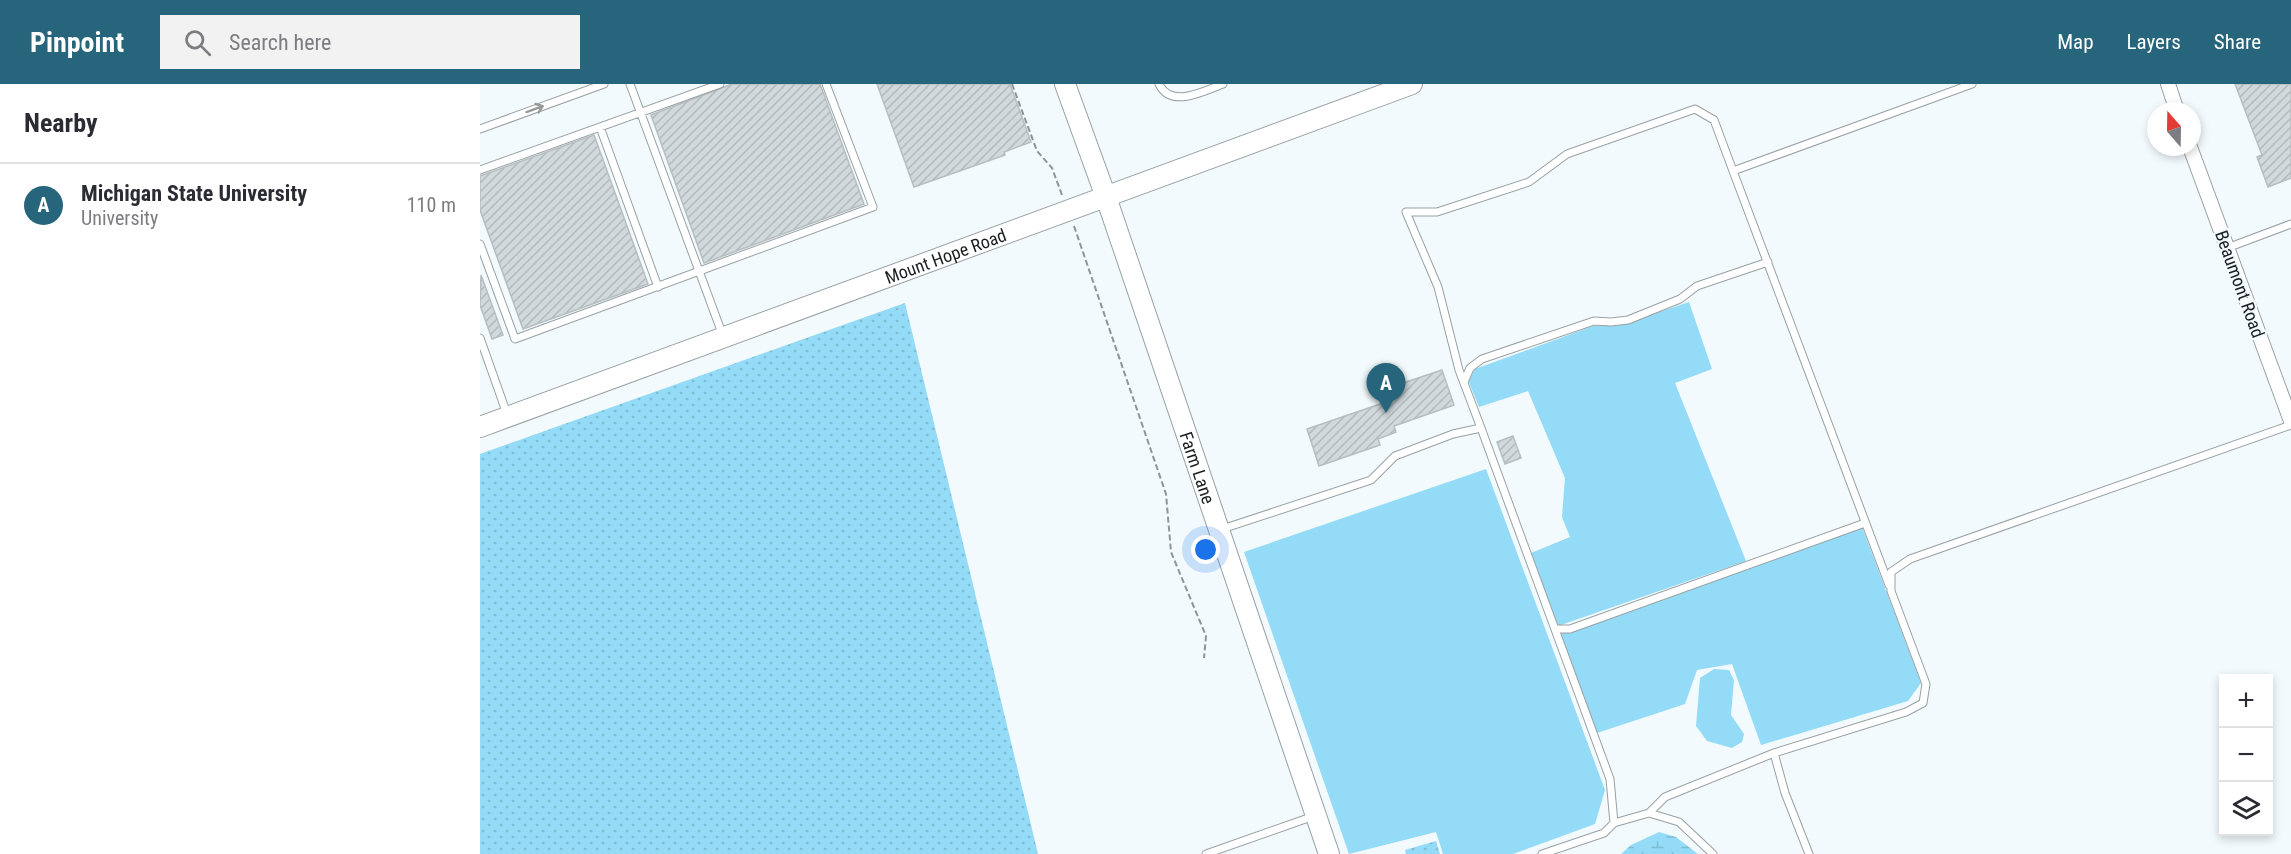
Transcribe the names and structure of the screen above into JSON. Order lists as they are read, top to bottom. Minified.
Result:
{"streets":{"street":["Mount Hope Road","Beaumont Road","Farm Lane"]},"crossings":[["Mount Hope Road","Farm Lane"]],"north":"top","page":{"header":"Pinpoint","search":"Search here","nav":["Map","Layers","Share"],"heading":"Nearby","list":[{"mark":"A","name":"Michigan State University","note":"University","value":"110 m"}],"pins":"A","map_buttons":["+","−"]}}
